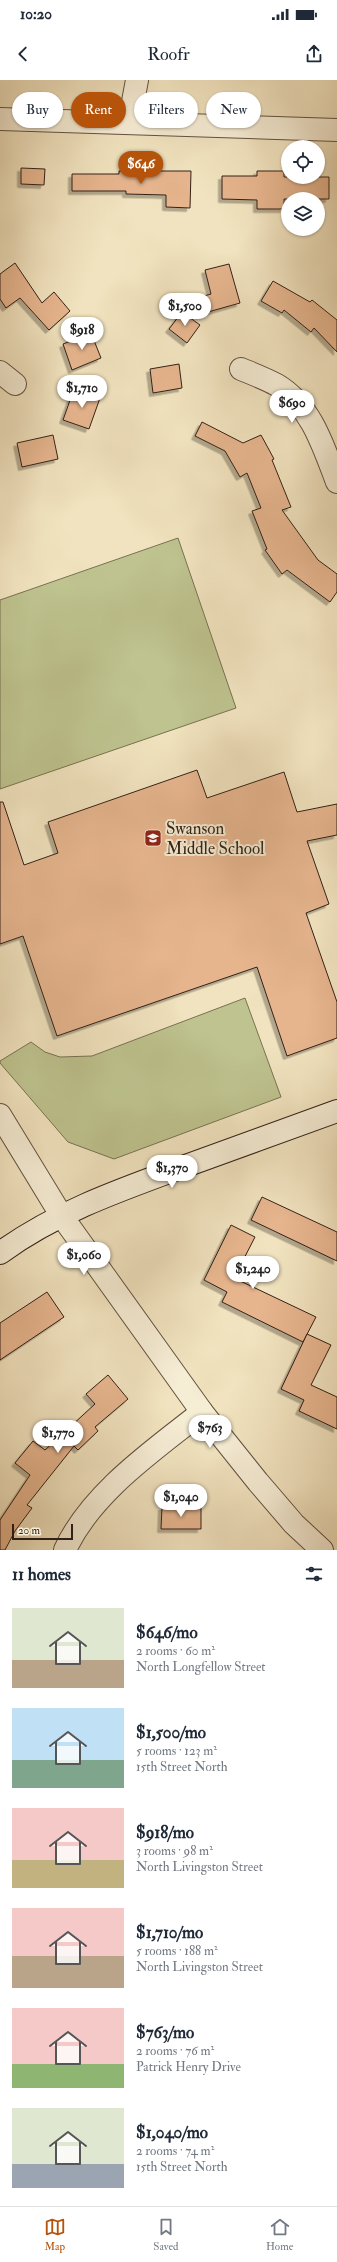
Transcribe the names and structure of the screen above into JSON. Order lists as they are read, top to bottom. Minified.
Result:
{"places":{"school or university":["Swanson Middle School"]},"scale_bar":"20 m","page":{"status":"10:20","header":"Roofr","chip":["Buy","Rent","Filters","New"],"price":["$646","$1,500","$918","$1,710","$690","$1,370","$1,060","$1,240","$763","$1,770","$1,040"],"scale":"20 m","heading":"11 homes","list":[{"name":"$646/mo","note":"2 rooms · 60 m² · North Longfellow Street"},{"name":"$1,500/mo","note":"5 rooms · 123 m² · 15th Street North"},{"name":"$918/mo","note":"3 rooms · 98 m² · North Livingston Street"},{"name":"$1,710/mo","note":"5 rooms · 188 m² · North Livingston Street"},{"name":"$763/mo","note":"2 rooms · 76 m² · Patrick Henry Drive"},{"name":"$1,040/mo","note":"2 rooms · 74 m² · 15th Street North"}],"tabs":["Map","Saved","Home"]}}
